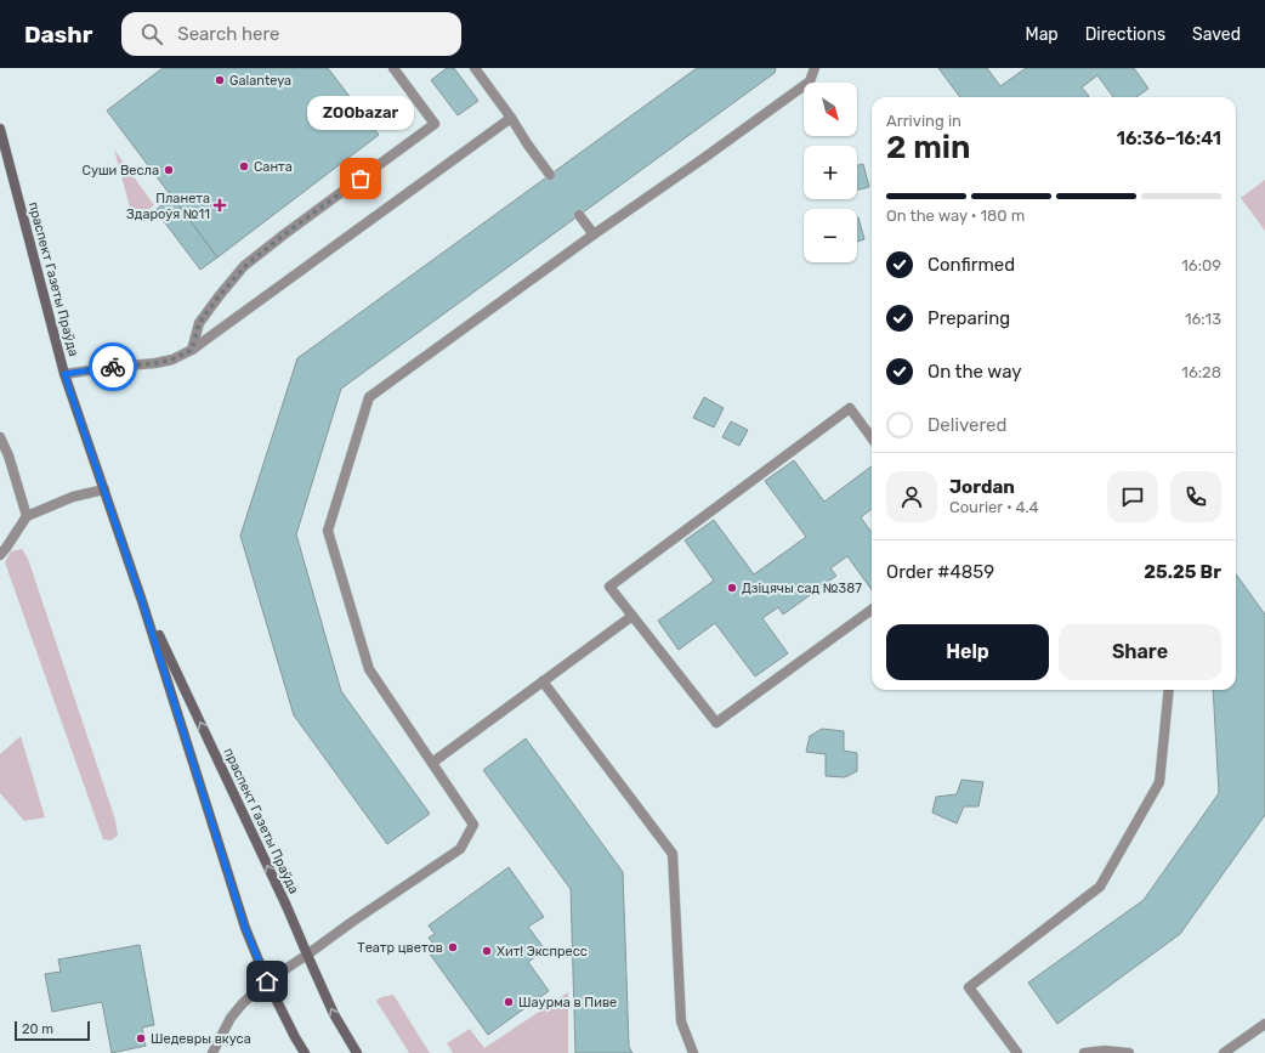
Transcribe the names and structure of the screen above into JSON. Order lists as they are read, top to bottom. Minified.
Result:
{"streets":{"street":["праспект Газеты Праўда"]},"places":{"other":["Galanteya","Санта","Суши Весла","ZOObazar","Дзіцячы сад №387","Театр цветов","Хит! Экспресс","Шаурма в Пиве","Шедевры вкуса"],"health":["Планета Здароўя №11"]},"scale_bar":"20 m","north":"bottom right","page":{"header":"Dashr","search":"Search here","nav":["Map","Directions","Saved"],"map_buttons":["+","−"],"bubble":"ZOObazar","heading":["2 min","Arriving in","16:36–16:41"],"panel":["Jordan","Courier · 4.4","Order #4859","25.25 Br"],"bar":"On the way · 180 m","list":[["Confirmed","16:09"],["Preparing","16:13"],["On the way","16:28"],"Delivered"],"buttons":["Help","Share"],"scale":"20 m"}}
